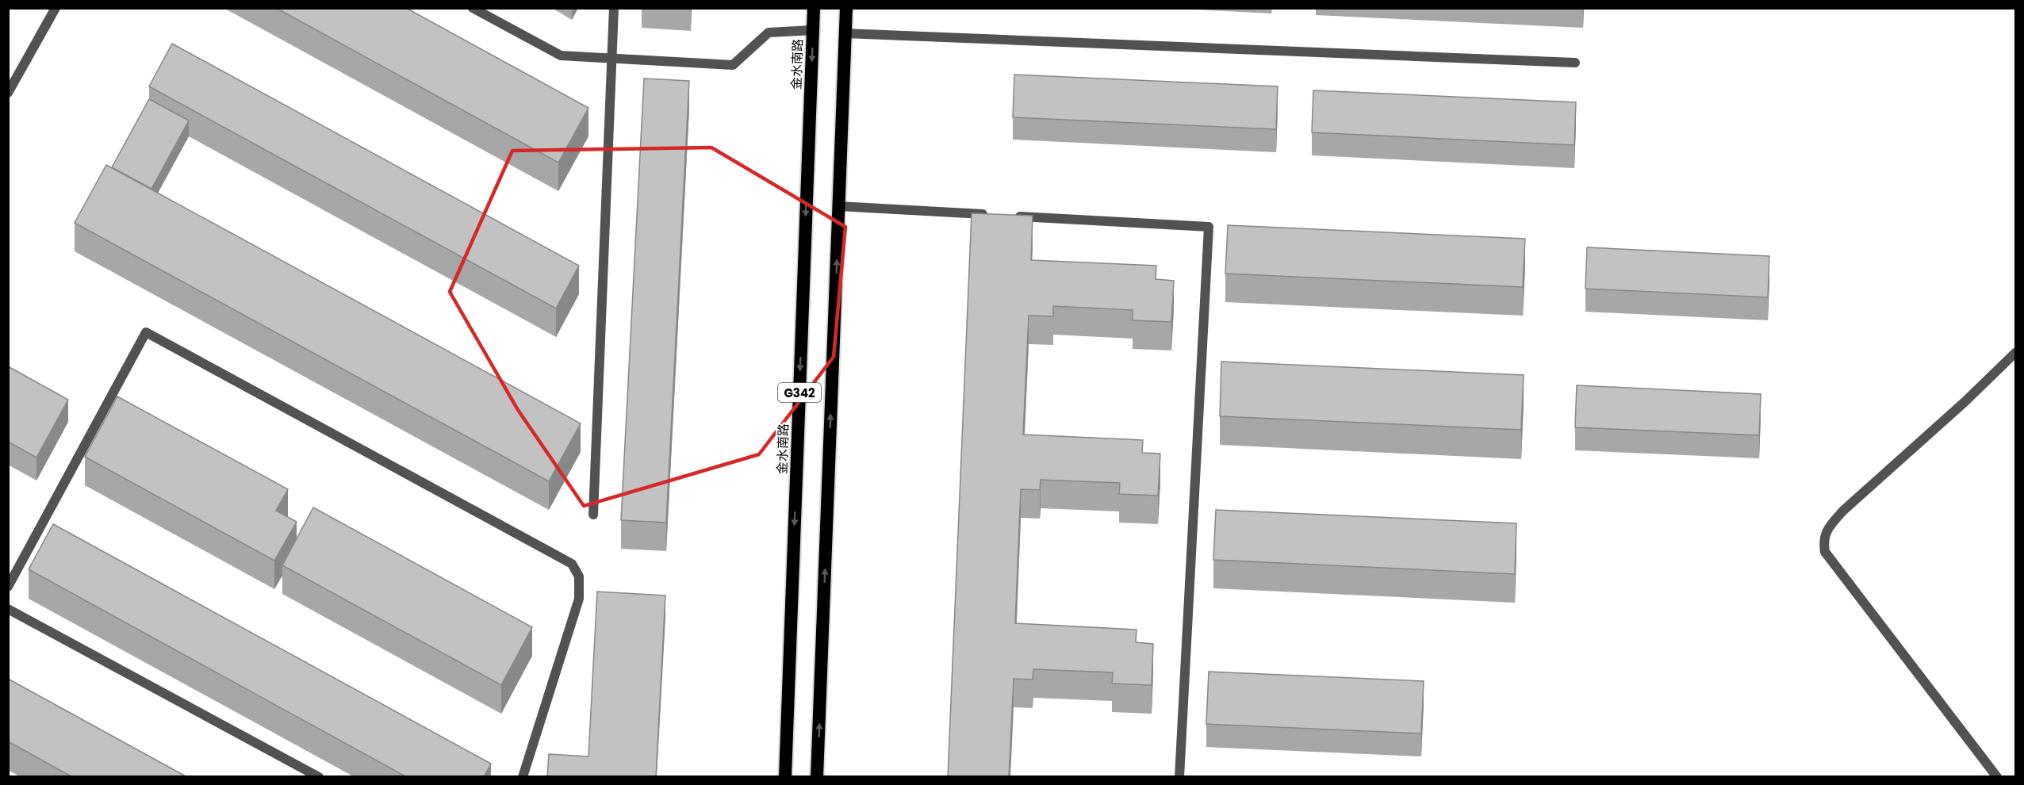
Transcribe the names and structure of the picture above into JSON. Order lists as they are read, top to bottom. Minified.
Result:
{"streets":{"highway":["金水南路","G342"]}}
